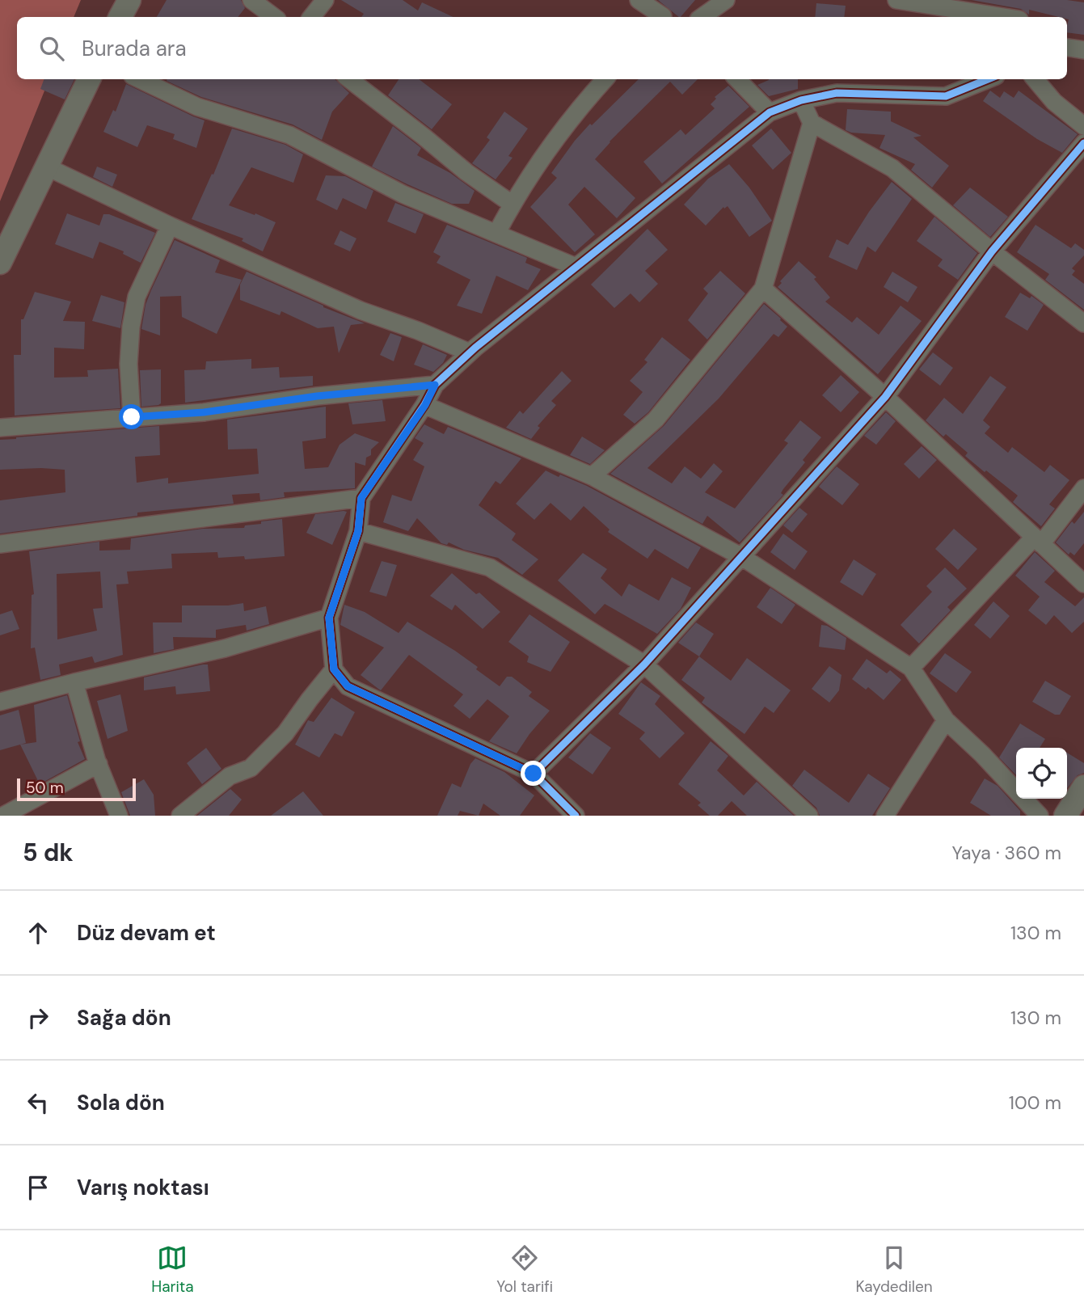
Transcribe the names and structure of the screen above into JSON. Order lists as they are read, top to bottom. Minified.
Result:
{"scale_bar":"50 m","page":{"search":"Burada ara","scale":"50 m","heading":["5 dk","Yaya · 360 m"],"list":[["Düz devam et","130 m"],["Sağa dön","130 m"],["Sola dön","100 m"],"Varış noktası"],"nav":["Harita","Yol tarifi","Kaydedilen"]}}
